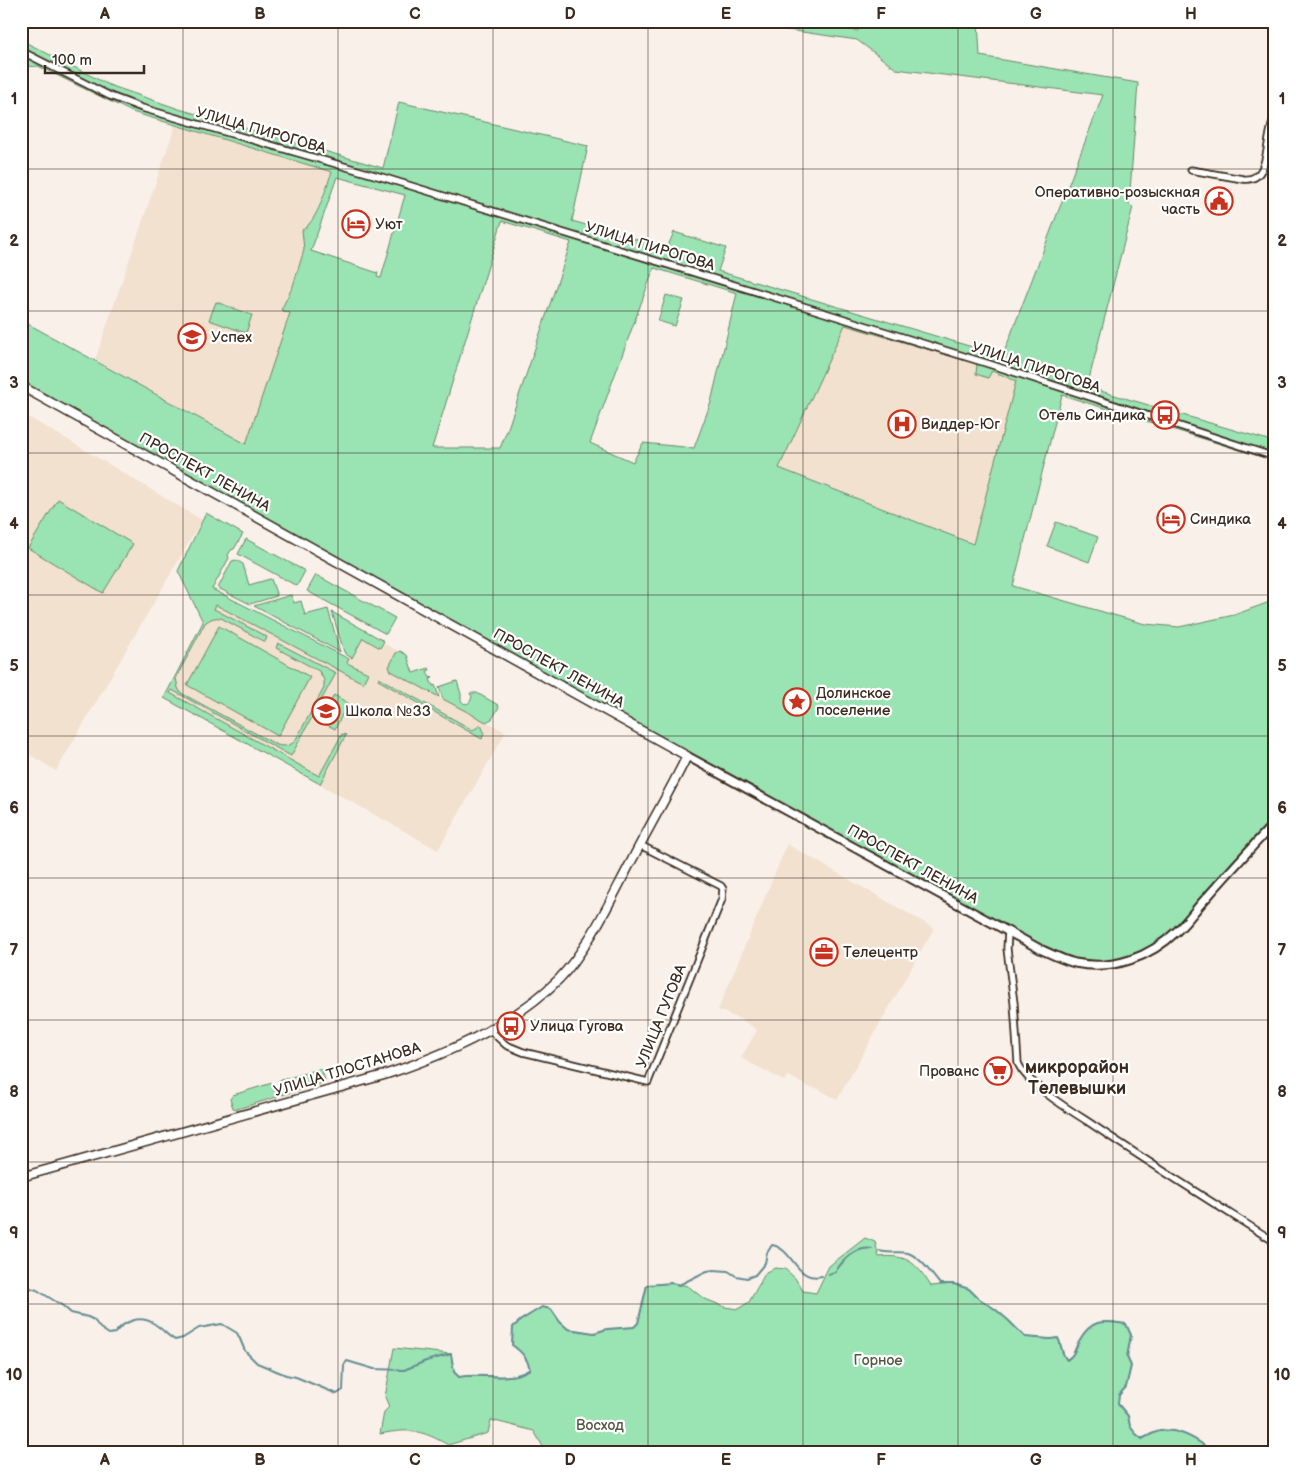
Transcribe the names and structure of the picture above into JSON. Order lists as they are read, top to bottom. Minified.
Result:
{"streets":{"main road":["ПРОСПЕКТ ЛЕНИНА","УЛИЦА ТЛОСТАНОВА"],"street":["УЛИЦА ПИРОГОВА","УЛИЦА ГУГОВА"]},"crossings":[["ПРОСПЕКТ ЛЕНИНА","УЛИЦА ТЛОСТАНОВА"],["УЛИЦА ГУГОВА","УЛИЦА ТЛОСТАНОВА"]],"districts":["микрорайон Телевышки"],"parks":["Горное","Восход"],"places":{"public building":["Оперативно-розыскная часть"],"hotel":["Уют","Синдика"],"school or university":["Успех","Школа №33"],"bus stop":["Отель Синдика","Улица Гугова"],"hospital":["Виддер-Юг"],"place":["Долинское поселение"],"office":["Телецентр"],"supermarket":["Прованс"]},"scale_bar":"100 m","grid":{"columns":["A","B","C","D","E","F","G","H"],"rows":["1","2","3","4","5","6","7","8","9","10"]}}
